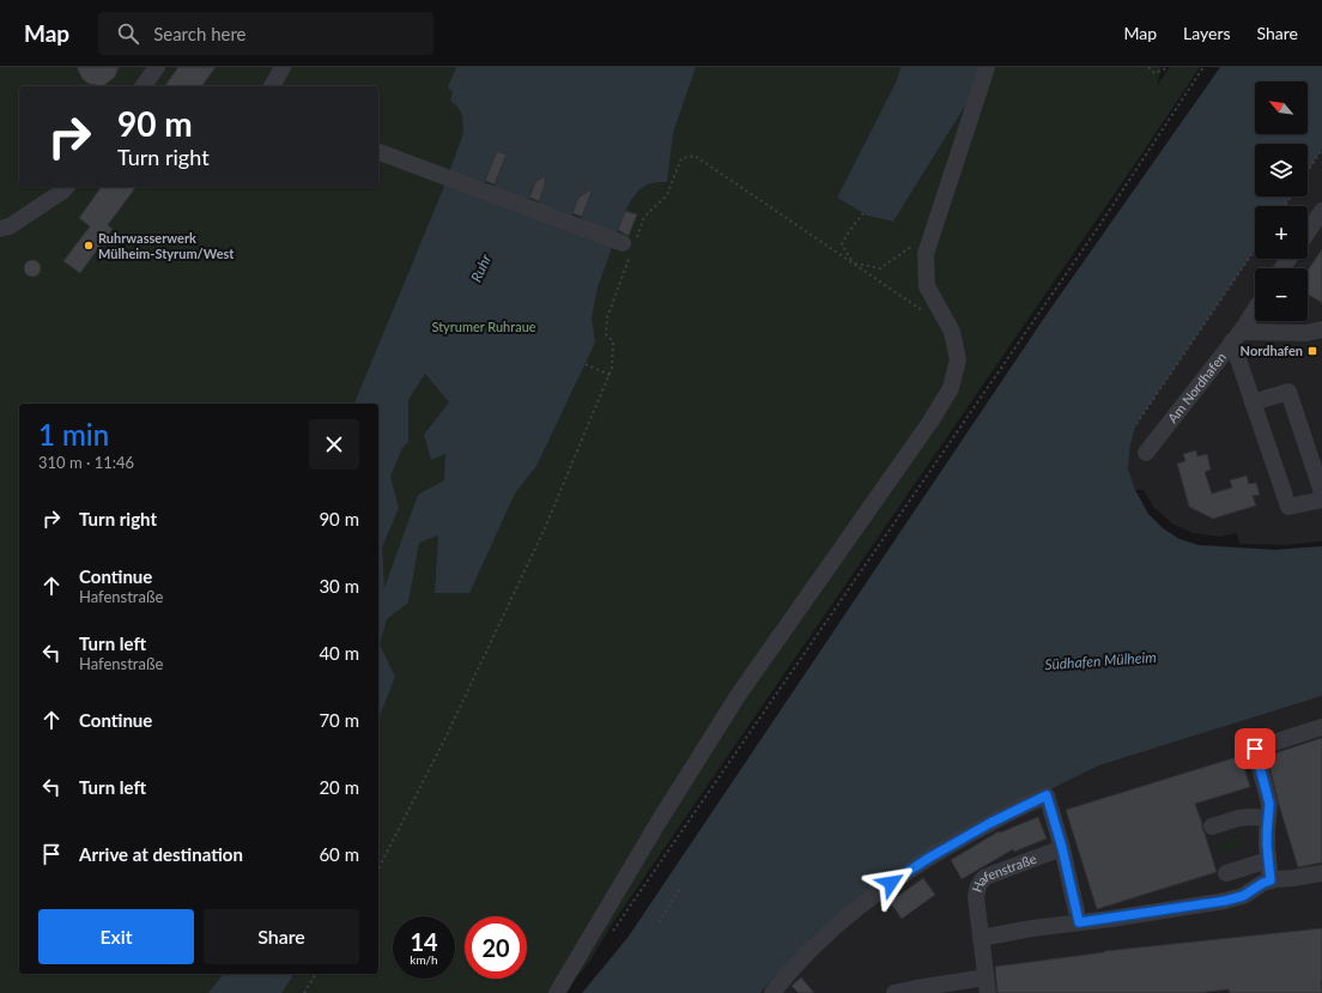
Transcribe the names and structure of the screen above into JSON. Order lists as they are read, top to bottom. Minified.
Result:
{"streets":{"street":["Am Nordhafen","Hafenstraße"]},"water":["Ruhr","Südhafen Mülheim"],"parks":["Styrumer Ruhraue"],"places":{"other":["Ruhrwasserwerk Mülheim-Styrum/West"],"transit":["Nordhafen"]},"north":"top left","page":{"header":"Map","search":"Search here","nav":["Map","Layers","Share"],"map_buttons":["+","−"],"turn":["90 m","Turn right"],"heading":["1 min","310 m · 11:46"],"list":[{"name":"Turn right","value":"90 m"},{"name":"Continue","note":"Hafenstraße","value":"30 m"},{"name":"Turn left","note":"Hafenstraße","value":"40 m"},{"name":"Continue","value":"70 m"},{"name":"Turn left","value":"20 m"},{"name":"Arrive at destination","value":"60 m"}],"buttons":["Exit","Share"],"speed":"14 km/h","limit":"20"}}
